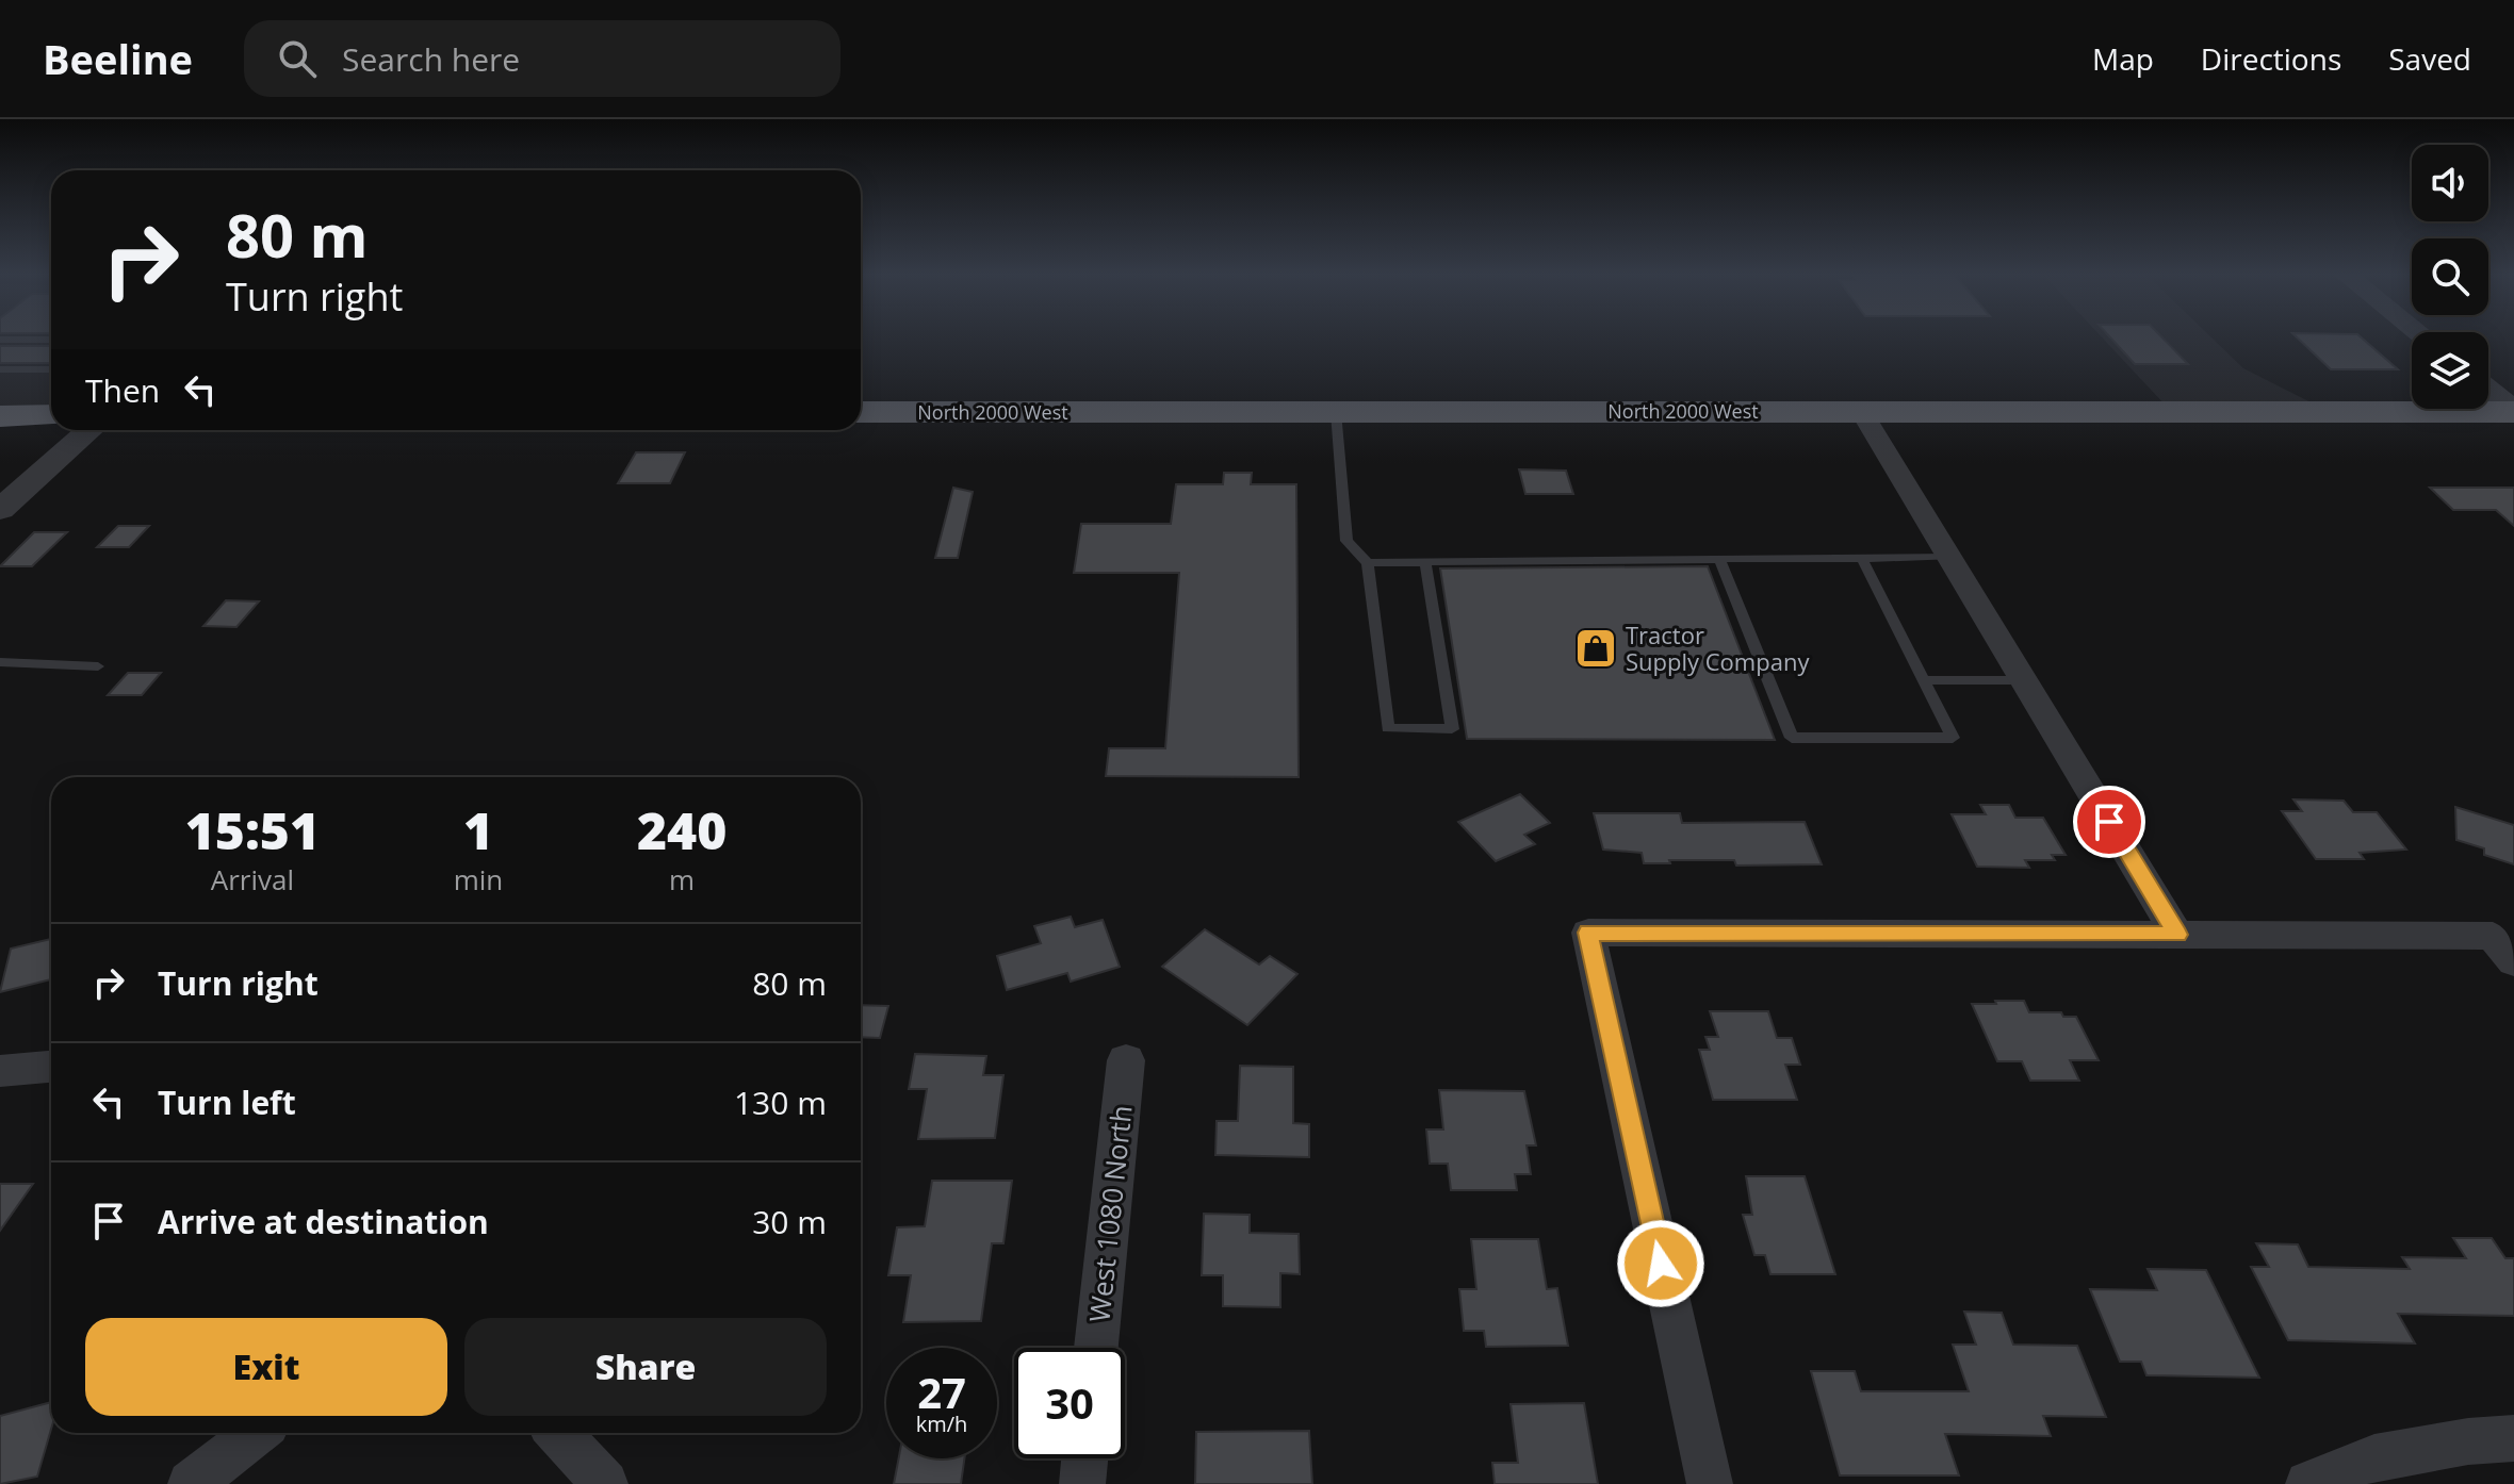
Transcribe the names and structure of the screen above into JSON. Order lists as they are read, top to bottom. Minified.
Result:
{"streets":{"main road":["North 2000 West"],"street":["West 1080 North"]},"places":{"shop":["Tractor Supply Company"]},"page":{"header":"Beeline","search":"Search here","nav":["Map","Directions","Saved"],"turn":["80 m","Turn right"],"then":"Then","eta":["15:51","Arrival","1","min","240","m"],"list":[{"name":"Turn right","value":"80 m"},{"name":"Turn left","value":"130 m"},{"name":"Arrive at destination","value":"30 m"}],"buttons":["Exit","Share"],"speed":"27 km/h","limit":"30"}}
